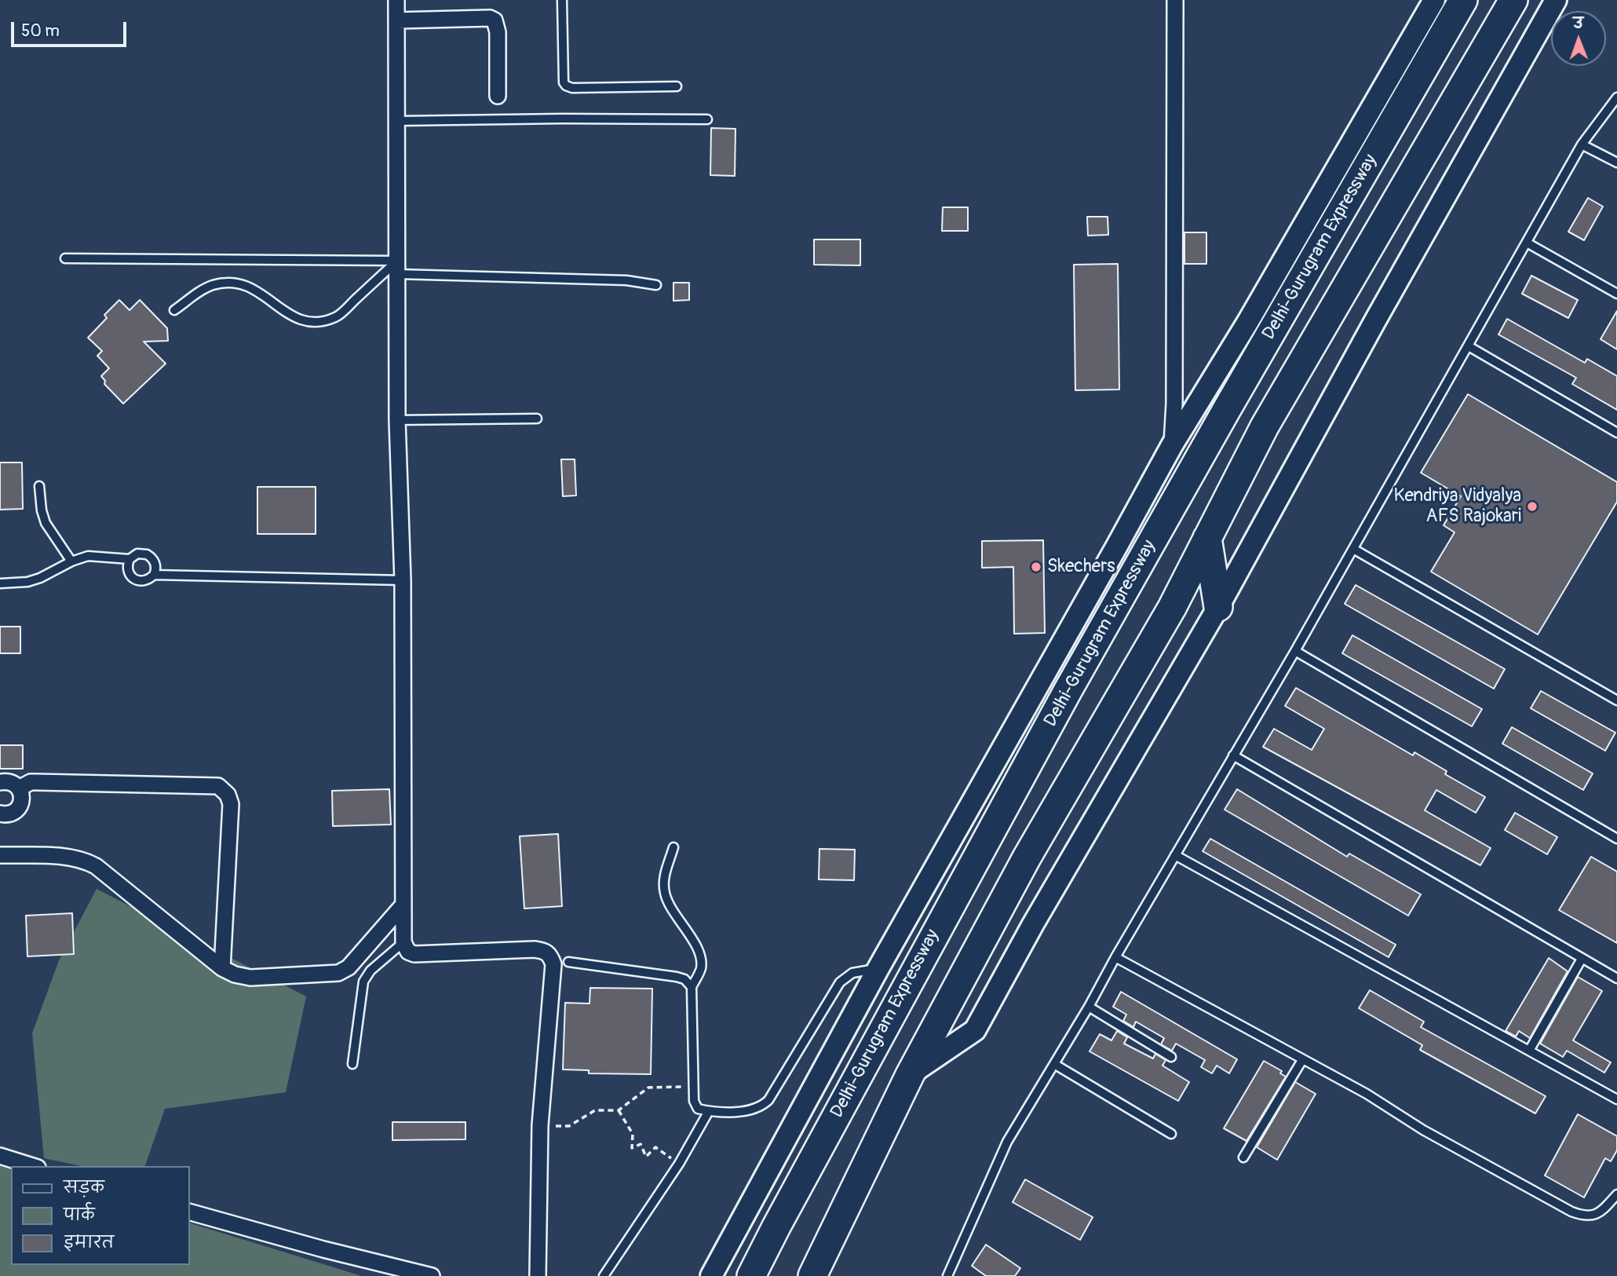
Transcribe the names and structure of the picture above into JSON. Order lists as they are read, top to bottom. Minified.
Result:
{"streets":{"highway":["Delhi-Gurugram Expressway"]},"places":["Kendriya Vidyalya AFS Rajokari","Skechers"],"legend":["सड़क","पार्क","इमारत"],"scale_bar":"50 m","north":"top"}
